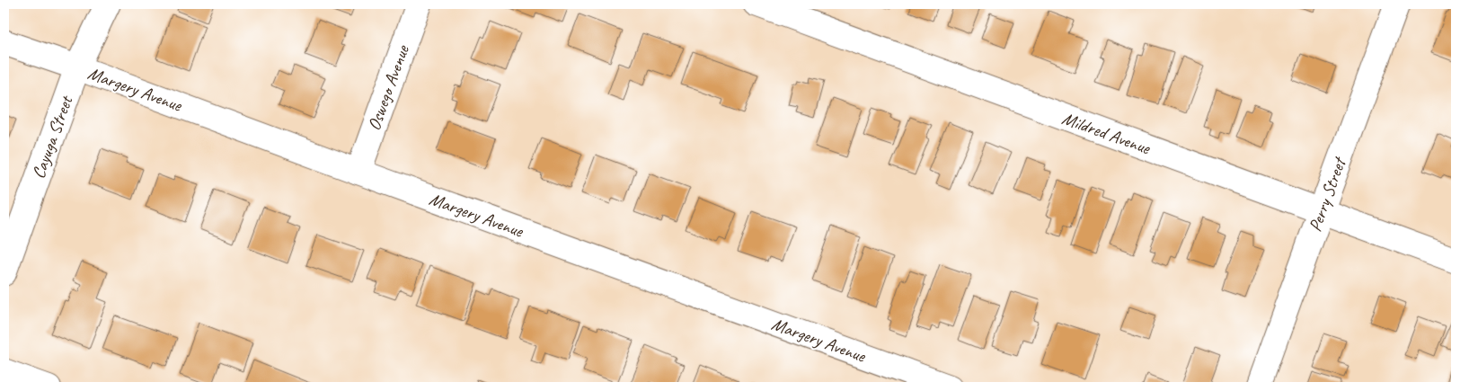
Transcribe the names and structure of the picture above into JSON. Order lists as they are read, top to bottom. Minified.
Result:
{"streets":{"street":["Oswego Avenue","Margery Avenue","Mildred Avenue","Cayuga Street","Perry Street"]},"crossings":[["Oswego Avenue","Margery Avenue"],["Margery Avenue","Cayuga Street"],["Mildred Avenue","Perry Street"]]}
